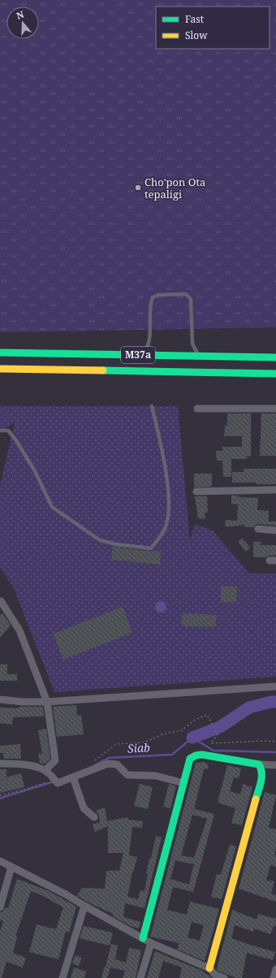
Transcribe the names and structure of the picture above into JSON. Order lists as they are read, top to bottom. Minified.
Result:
{"streets":{"main road":["M37a"]},"water":["Siab"],"places":["Cho'pon Ota tepaligi"],"legend":["Fast","Slow"],"north":"top"}
